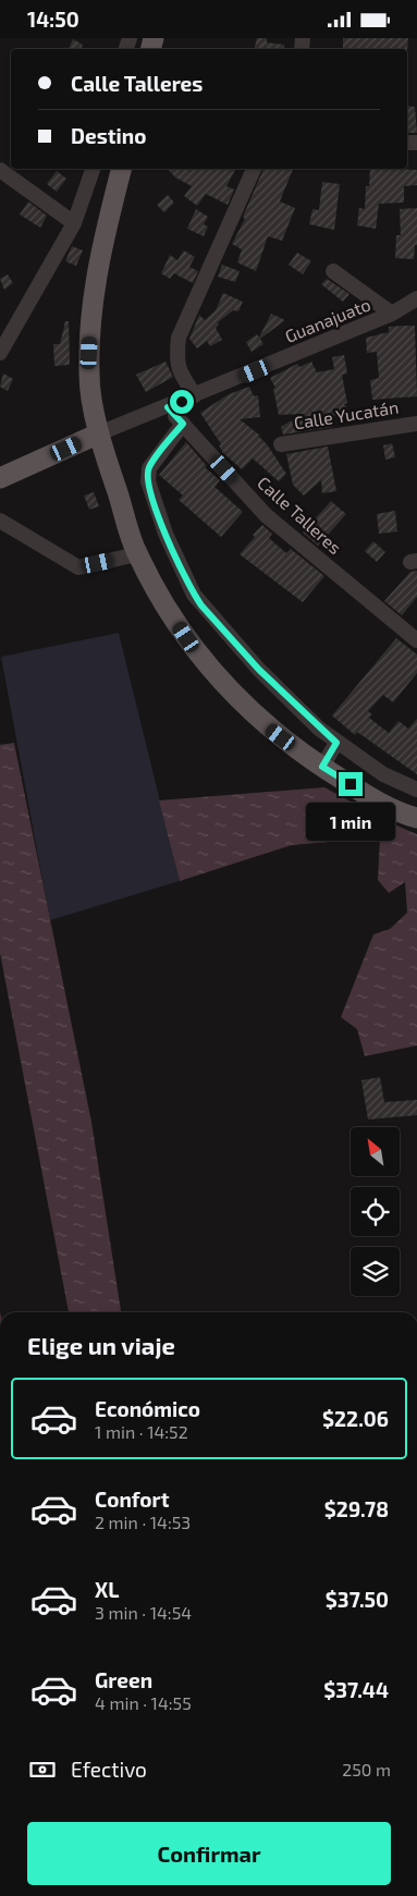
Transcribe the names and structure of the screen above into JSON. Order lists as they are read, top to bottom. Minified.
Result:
{"streets":{"street":["Guanajuato","Calle Yucatán","Calle Talleres"]},"crossings":[["Guanajuato","Calle Talleres"]],"north":"top left","page":{"status":"14:50","banner":["Calle Talleres","Destino"],"bubble":"1 min","heading":"Elige un viaje","list":[{"name":"Económico","note":"1 min · 14:52","value":"$22.06"},{"name":"Confort","note":"2 min · 14:53","value":"$29.78"},{"name":"XL","note":"3 min · 14:54","value":"$37.50"},{"name":"Green","note":"4 min · 14:55","value":"$37.44"}],"pay":["Efectivo","250 m"],"buttons":"Confirmar"}}
